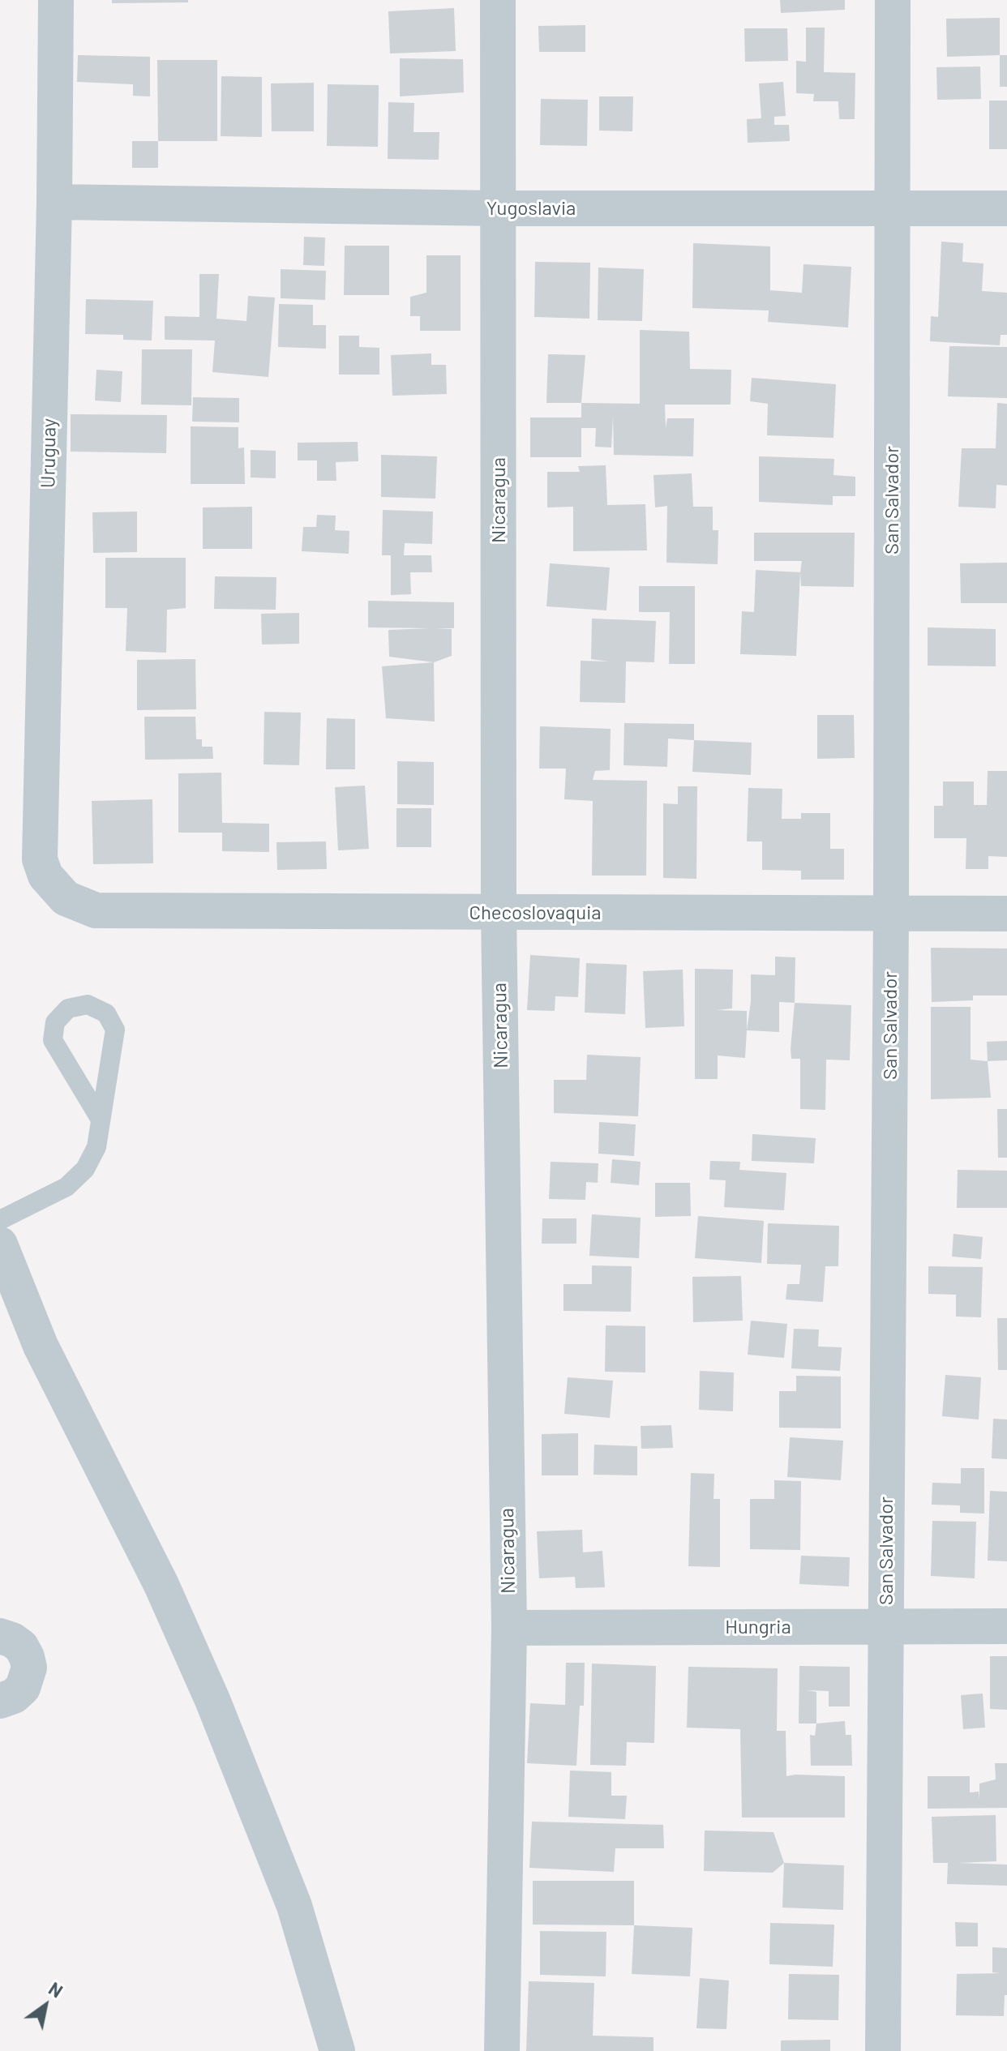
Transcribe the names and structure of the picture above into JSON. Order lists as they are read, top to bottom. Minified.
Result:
{"streets":{"street":["Yugoslavia","Uruguay","Nicaragua","San Salvador","Checoslovaquia","Hungria"]},"crossings":[["Yugoslavia","Uruguay"],["Yugoslavia","Nicaragua"],["Yugoslavia","San Salvador"],["Uruguay","Checoslovaquia"],["Nicaragua","Checoslovaquia"],["Nicaragua","Hungria"],["San Salvador","Checoslovaquia"],["San Salvador","Hungria"]],"north":"top right"}
